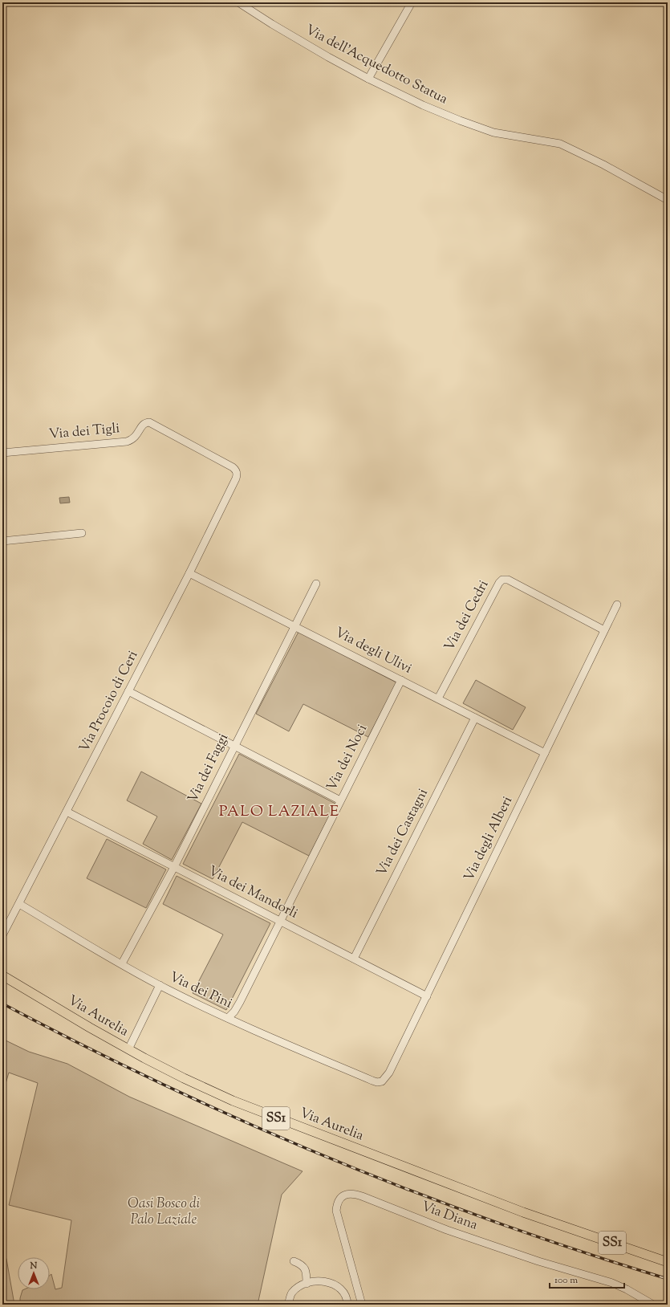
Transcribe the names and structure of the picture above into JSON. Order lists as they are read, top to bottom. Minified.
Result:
{"streets":{"main road":["Via Aurelia","SS1"],"street":["Via dell'Acquedotto Statua","Via dei Tigli","Via dei Cedri","Via degli Ulivi","Via Procoio di Ceri","Via dei Noci","Via dei Faggi","Via dei Castagni","Via degli Alberi","Via dei Mandorli","Via dei Pini","Via Diana"]},"crossings":[["Via dei Tigli","Via Procoio di Ceri"],["Via dei Cedri","Via degli Ulivi"],["Via dei Cedri","Via degli Alberi"],["Via degli Ulivi","Via Procoio di Ceri"],["Via degli Ulivi","Via dei Noci"],["Via degli Ulivi","Via dei Faggi"],["Via degli Ulivi","Via dei Castagni"],["Via degli Ulivi","Via degli Alberi"],["Via Procoio di Ceri","Via dei Mandorli"],["Via Procoio di Ceri","Via dei Pini"],["Via dei Noci","Via dei Mandorli"],["Via dei Noci","Via dei Pini"],["Via dei Faggi","Via dei Mandorli"],["Via dei Faggi","Via dei Pini"],["Via dei Castagni","Via dei Mandorli"],["Via degli Alberi","Via dei Mandorli"],["Via degli Alberi","Via dei Pini"]],"districts":["PALO LAZIALE"],"parks":["Oasi Bosco di Palo Laziale"],"scale_bar":"100 m","north":"top"}
